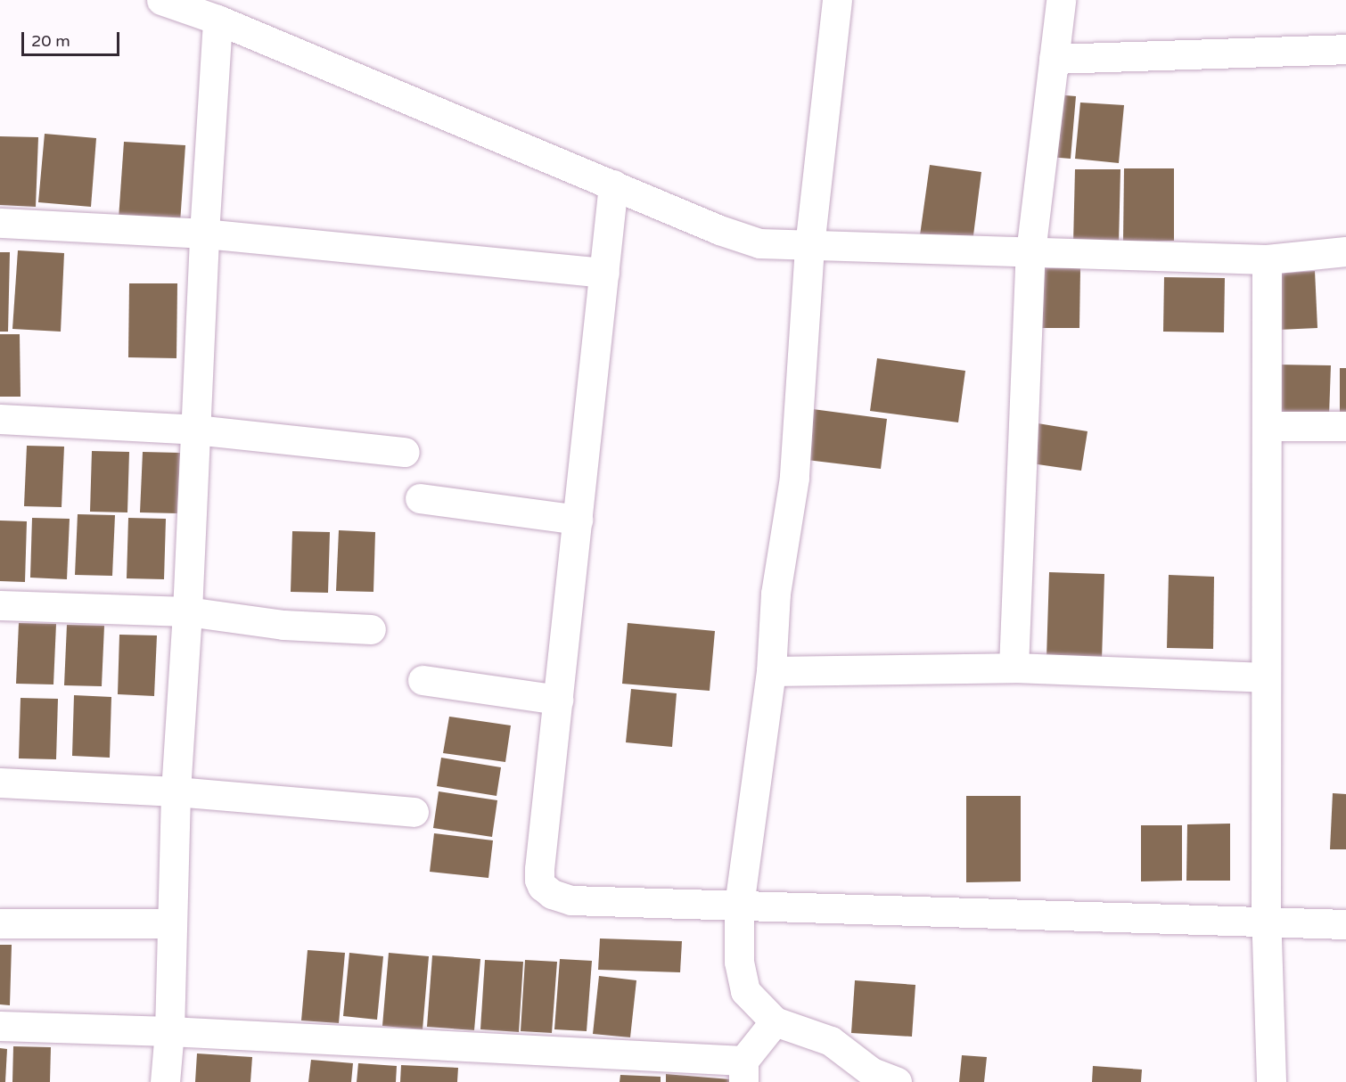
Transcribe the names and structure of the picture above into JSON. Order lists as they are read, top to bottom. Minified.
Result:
{"scale_bar":"20 m"}
